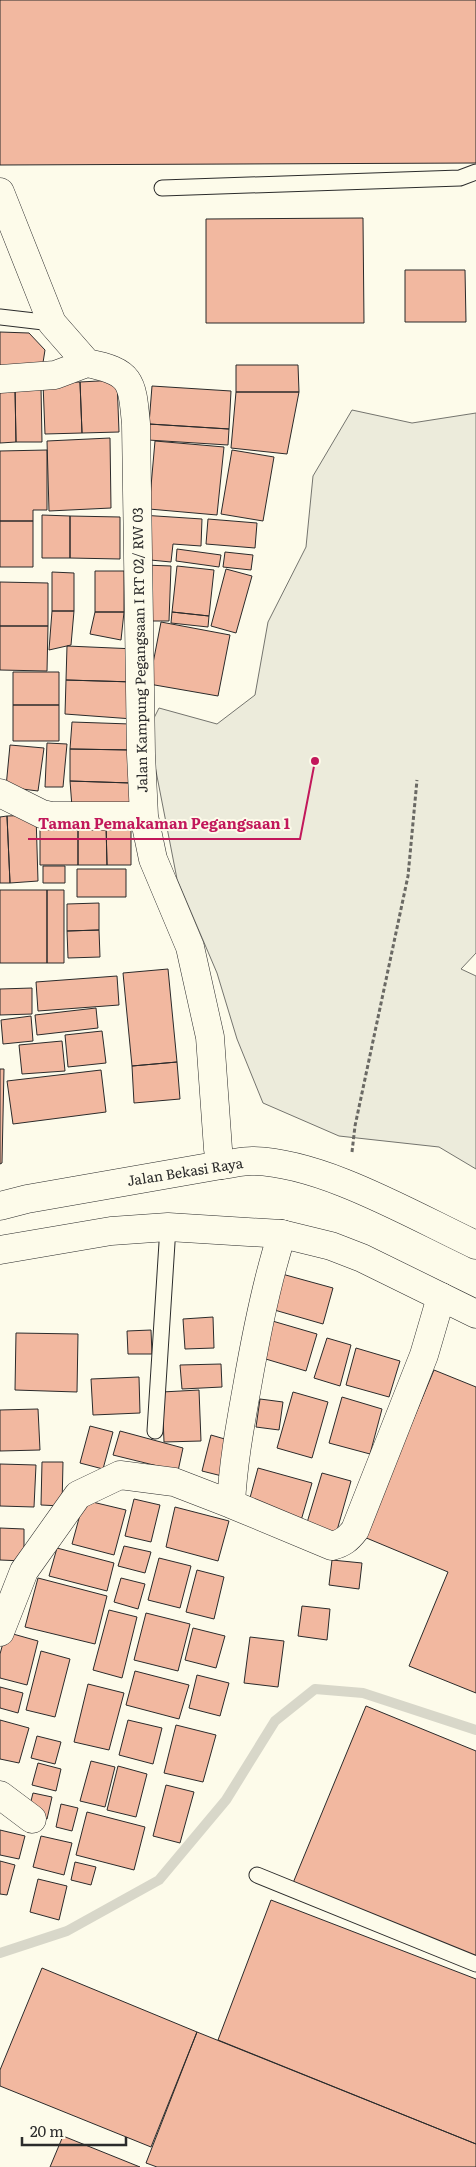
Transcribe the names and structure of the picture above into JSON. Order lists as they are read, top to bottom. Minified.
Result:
{"streets":{"main road":["Jalan Kampung Pegangsaan I RT 02/ RW 03","Jalan Bekasi Raya"]},"crossings":[["Jalan Kampung Pegangsaan I RT 02/ RW 03","Jalan Bekasi Raya"]],"places":["Taman Pemakaman Pegangsaan 1"],"scale_bar":"20 m"}
